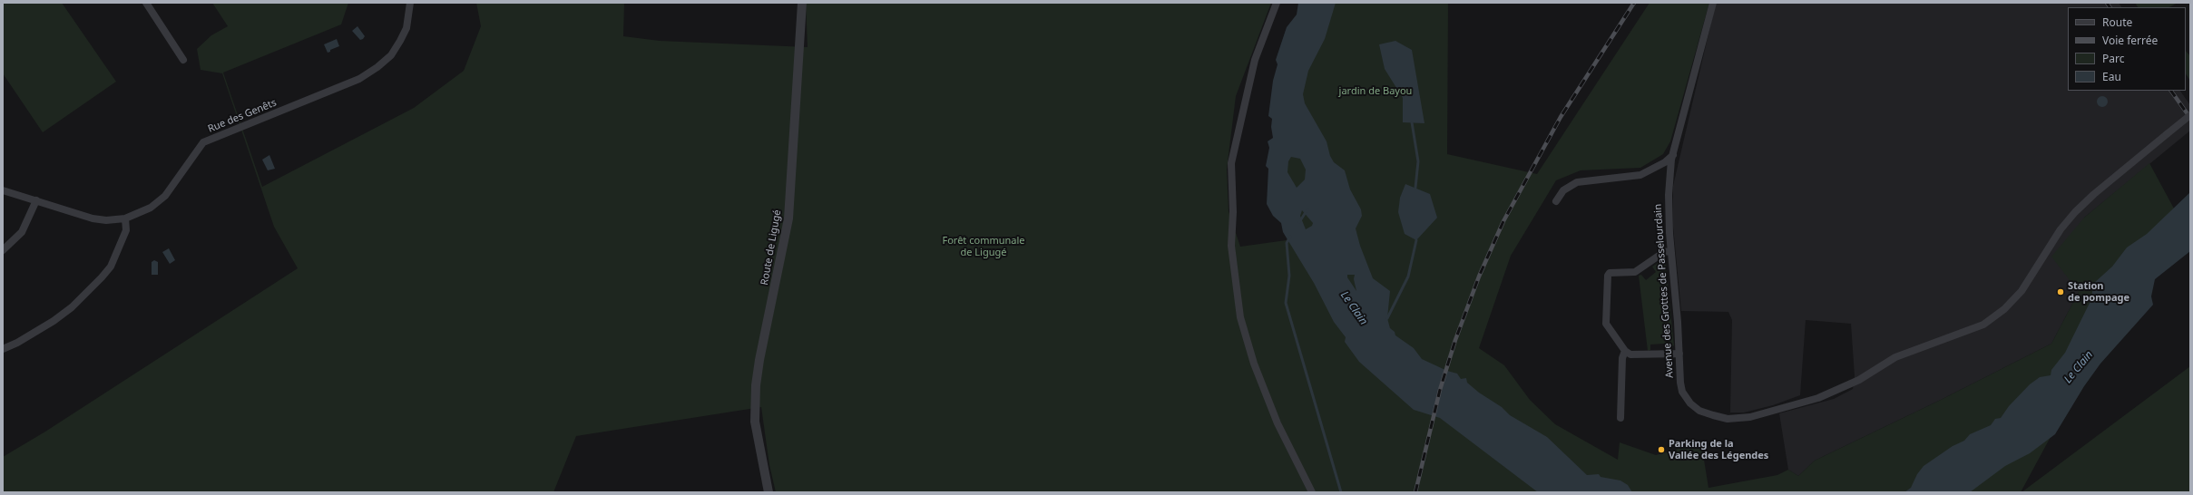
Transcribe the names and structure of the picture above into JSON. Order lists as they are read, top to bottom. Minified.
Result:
{"streets":{"street":["Rue des Genêts","Route de Ligugé","Avenue des Grottes de Passelourdain"]},"water":["Le Clain"],"parks":["jardin de Bayou","Forêt communale de Ligugé"],"places":["Station de pompage","Parking de la Vallée des Légendes"],"legend":["Route","Voie ferrée","Parc","Eau"]}
